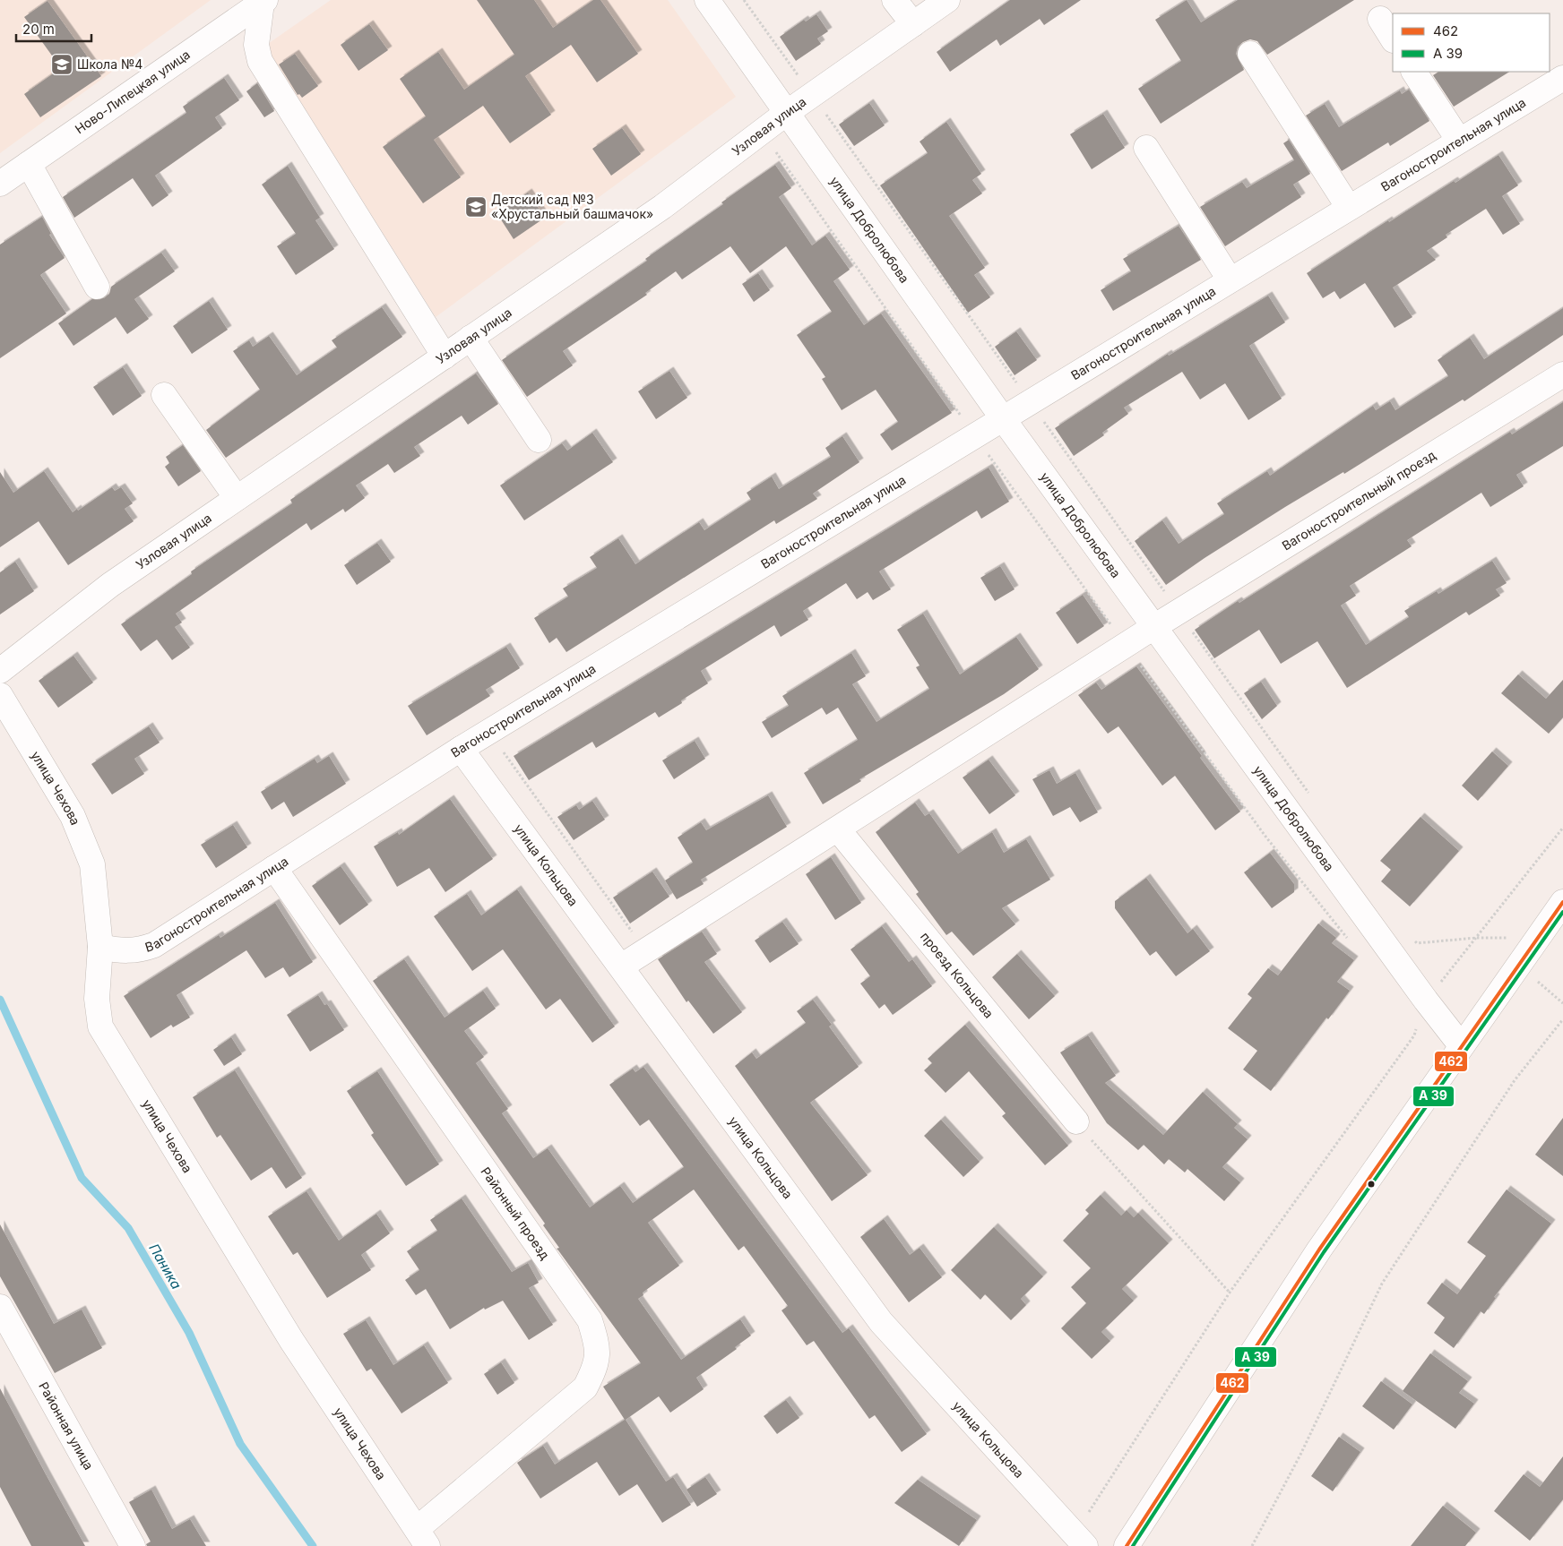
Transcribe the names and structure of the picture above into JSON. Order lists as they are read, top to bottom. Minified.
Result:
{"streets":{"street":["Ново-Липецкая улица","Узловая улица","Вагоностроительная улица","улица Добролюбова","Вагоностроительный проезд","улица Чехова","улица Кольцова","проезд Кольцова","Районный проезд","Районная улица"]},"crossings":[["Узловая улица","улица Добролюбова"],["Вагоностроительная улица","улица Добролюбова"],["Вагоностроительная улица","улица Чехова"],["Вагоностроительная улица","улица Кольцова"],["Вагоностроительная улица","Районный проезд"],["улица Добролюбова","Вагоностроительный проезд"],["Вагоностроительный проезд","улица Кольцова"],["Вагоностроительный проезд","проезд Кольцова"],["улица Чехова","Районный проезд"]],"water":["Паника"],"places":{"school or university":["Школа №4","Детский сад №3 «Хрустальный башмачок»"]},"lines":["transit line 462"],"legend":["462","А 39"],"scale_bar":"20 m"}
